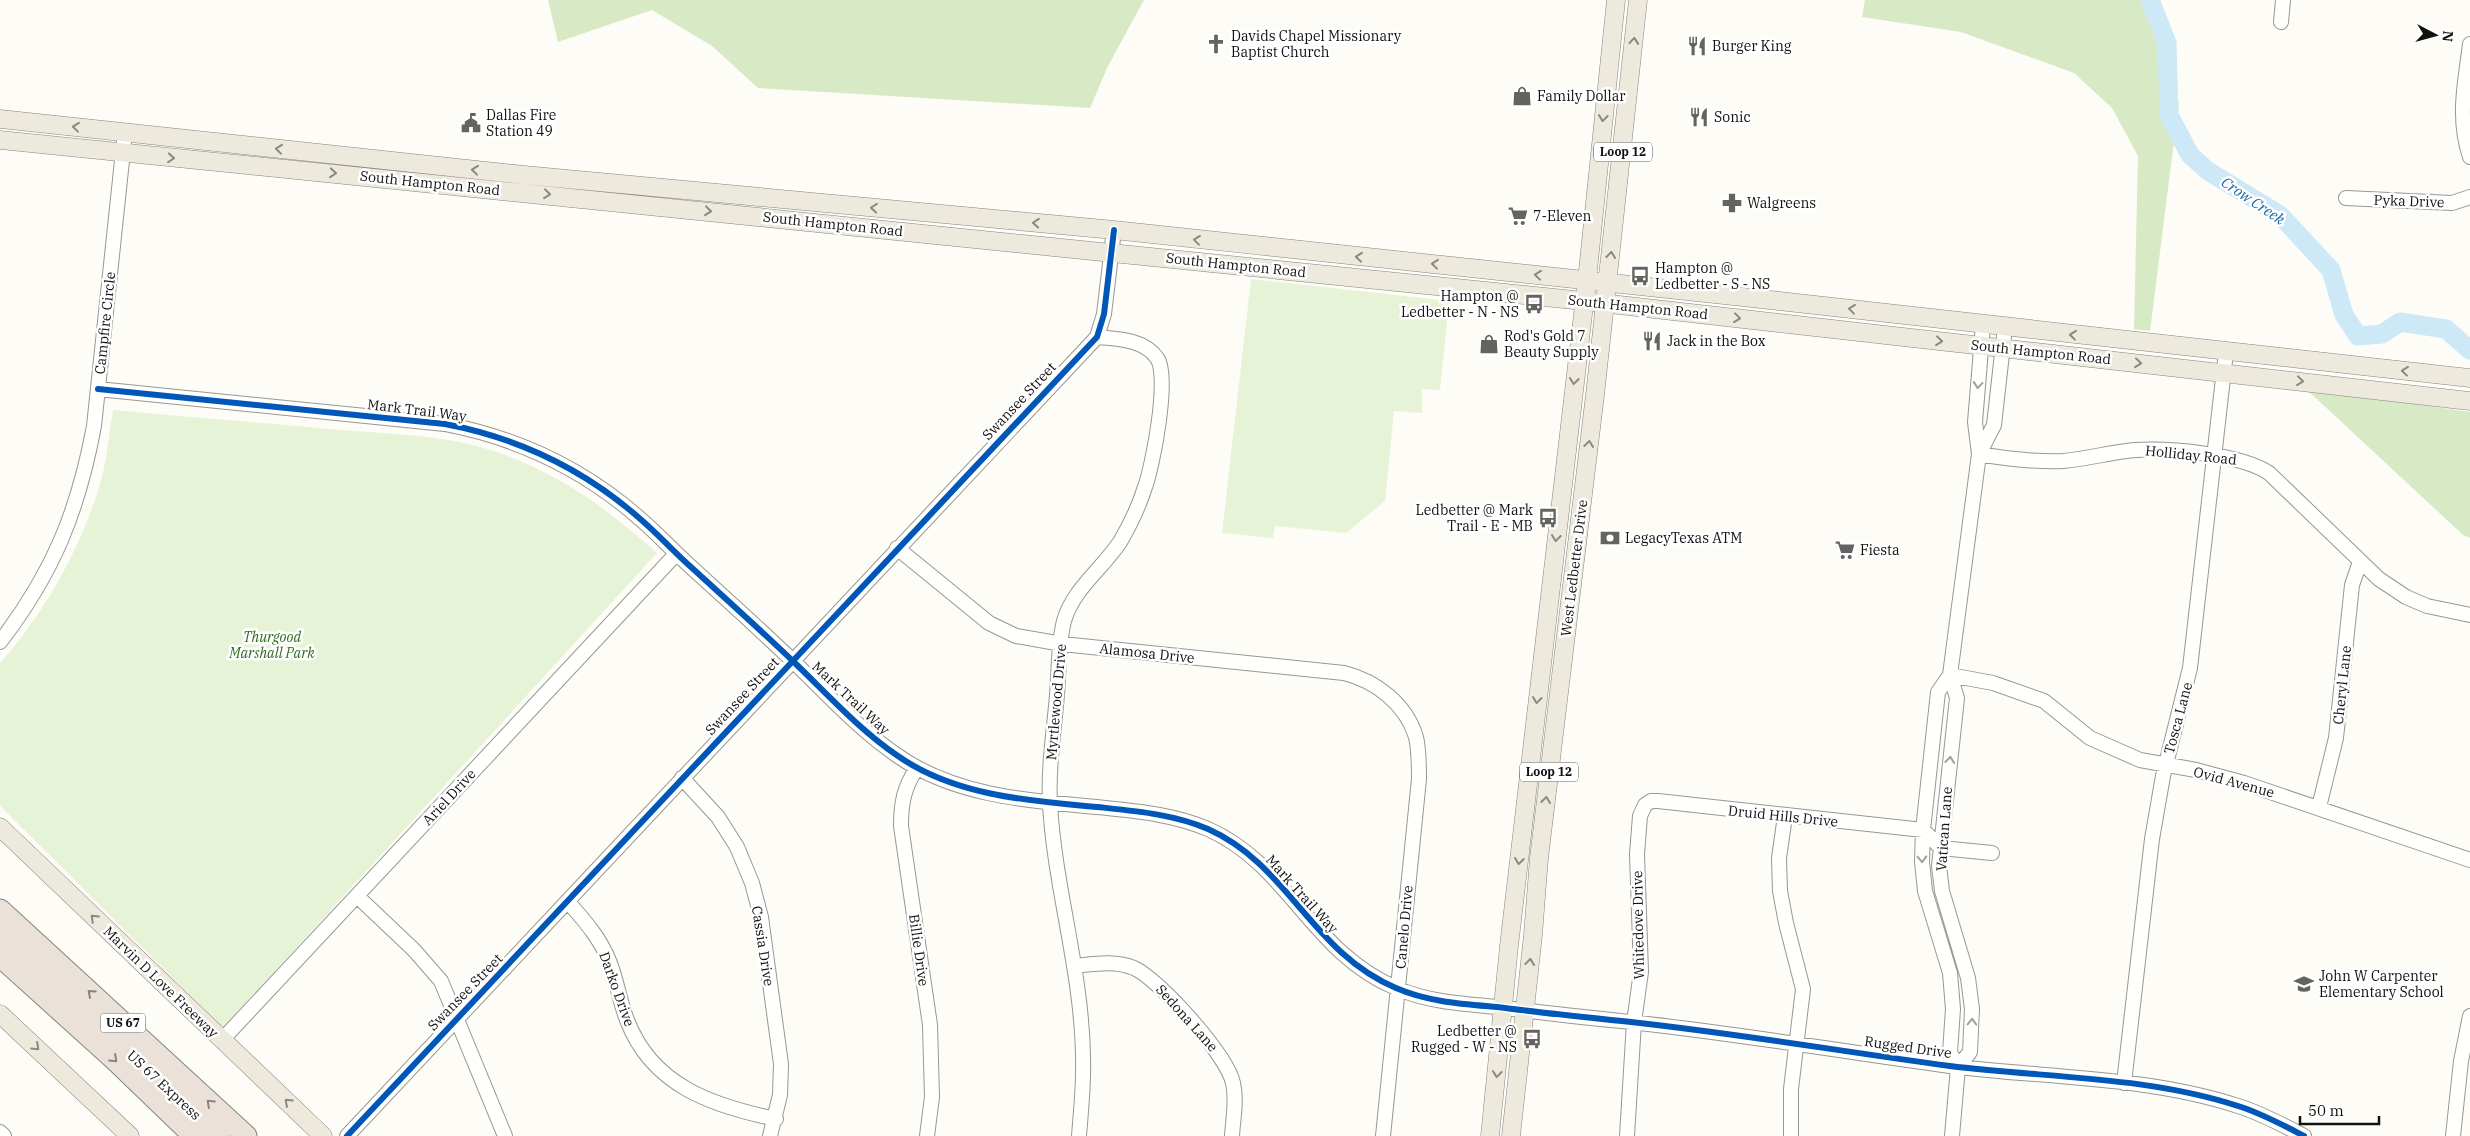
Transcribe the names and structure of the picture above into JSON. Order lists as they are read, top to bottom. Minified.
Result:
{"streets":{"highway":["US 67","US 67 Express"],"main road":["Loop 12","South Hampton Road","West Ledbetter Drive","Marvin D Love Freeway"],"street":["Pyka Drive","Campfire Circle","Swansee Street","Mark Trail Way","Holliday Road","Alamosa Drive","Cheryl Lane","Myrtlewood Drive","Tosca Lane","Ovid Avenue","Ariel Drive","Druid Hills Drive","Vatican Lane","Whitedove Drive","Canelo Drive","Cassia Drive","Billie Drive","Darko Drive","Sedona Lane","Rugged Drive"]},"crossings":[["South Hampton Road","Campfire Circle"],["South Hampton Road","Swansee Street"],["South Hampton Road","West Ledbetter Drive"],["South Hampton Road","Tosca Lane"],["South Hampton Road","Vatican Lane"],["Campfire Circle","Mark Trail Way"],["Swansee Street","Mark Trail Way"],["Swansee Street","Alamosa Drive"],["Swansee Street","Myrtlewood Drive"],["Swansee Street","Cassia Drive"],["Swansee Street","Darko Drive"],["Mark Trail Way","West Ledbetter Drive"],["Mark Trail Way","Myrtlewood Drive"],["Mark Trail Way","Ariel Drive"],["Mark Trail Way","Canelo Drive"],["Mark Trail Way","Billie Drive"],["Mark Trail Way","Rugged Drive"],["Holliday Road","Cheryl Lane"],["Holliday Road","Tosca Lane"],["Holliday Road","Vatican Lane"],["West Ledbetter Drive","Rugged Drive"],["Alamosa Drive","Myrtlewood Drive"],["Alamosa Drive","Canelo Drive"],["Cheryl Lane","Ovid Avenue"],["Myrtlewood Drive","Sedona Lane"],["Tosca Lane","Ovid Avenue"],["Tosca Lane","Rugged Drive"],["Ovid Avenue","Vatican Lane"],["Ariel Drive","Marvin D Love Freeway"],["Druid Hills Drive","Vatican Lane"],["Druid Hills Drive","Whitedove Drive"],["Vatican Lane","Rugged Drive"],["Whitedove Drive","Rugged Drive"],["Cassia Drive","Darko Drive"]],"water":["Crow Creek"],"parks":["Thurgood Marshall Park"],"places":{"church":["Davids Chapel Missionary Baptist Church"],"restaurant":["Burger King","Sonic","Jack in the Box"],"shop":["Family Dollar","Rod's Gold 7 Beauty Supply"],"public building":["Dallas Fire Station 49"],"pharmacy":["Walgreens"],"supermarket":["7-Eleven","Fiesta"],"bus stop":["Hampton @ Ledbetter - S - NS","Hampton @ Ledbetter - N - NS","Ledbetter @ Mark Trail - E - MB","Ledbetter @ Rugged - W - NS"],"bank":["LegacyTexas ATM"],"school or university":["John W Carpenter Elementary School"]},"scale_bar":"50 m","north":"right"}
